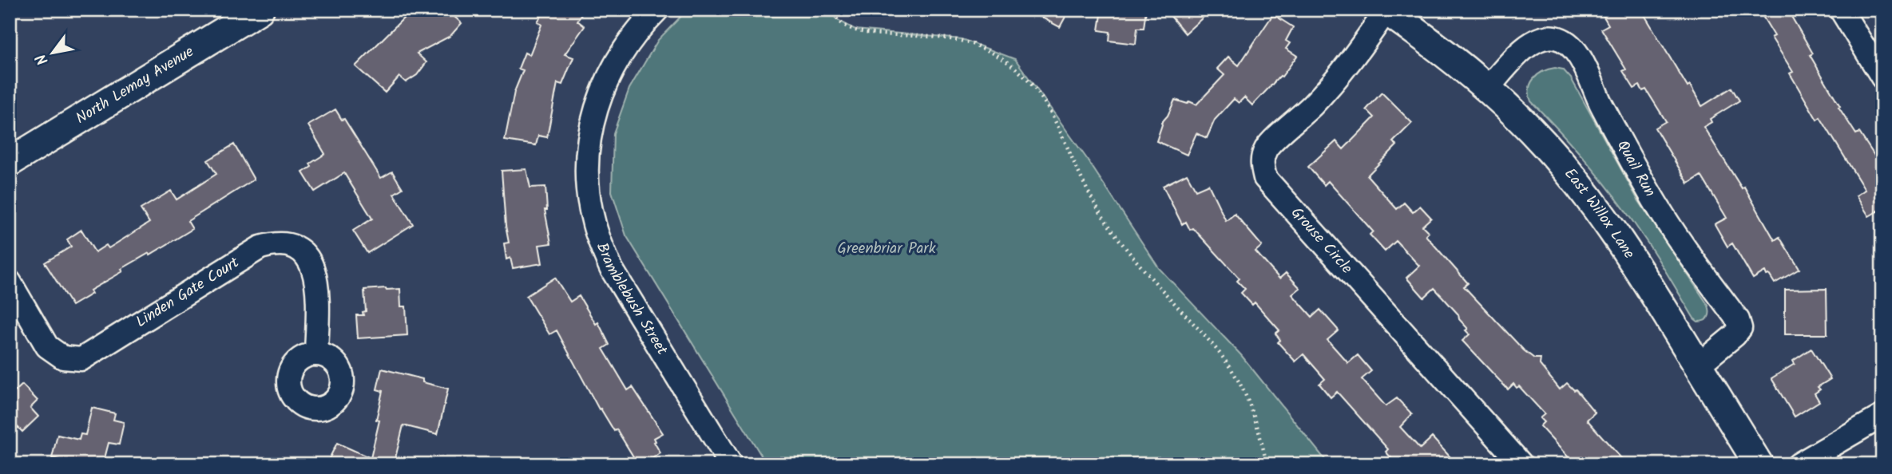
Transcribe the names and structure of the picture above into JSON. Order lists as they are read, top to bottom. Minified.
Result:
{"streets":{"main road":["North Lemay Avenue","East Willox Lane"],"street":["Quail Run","Grouse Circle","Linden Gate Court","Bramblebush Street"]},"crossings":[["Quail Run","East Willox Lane"],["East Willox Lane","Grouse Circle"]],"parks":["Greenbriar Park"],"north":"bottom left"}
